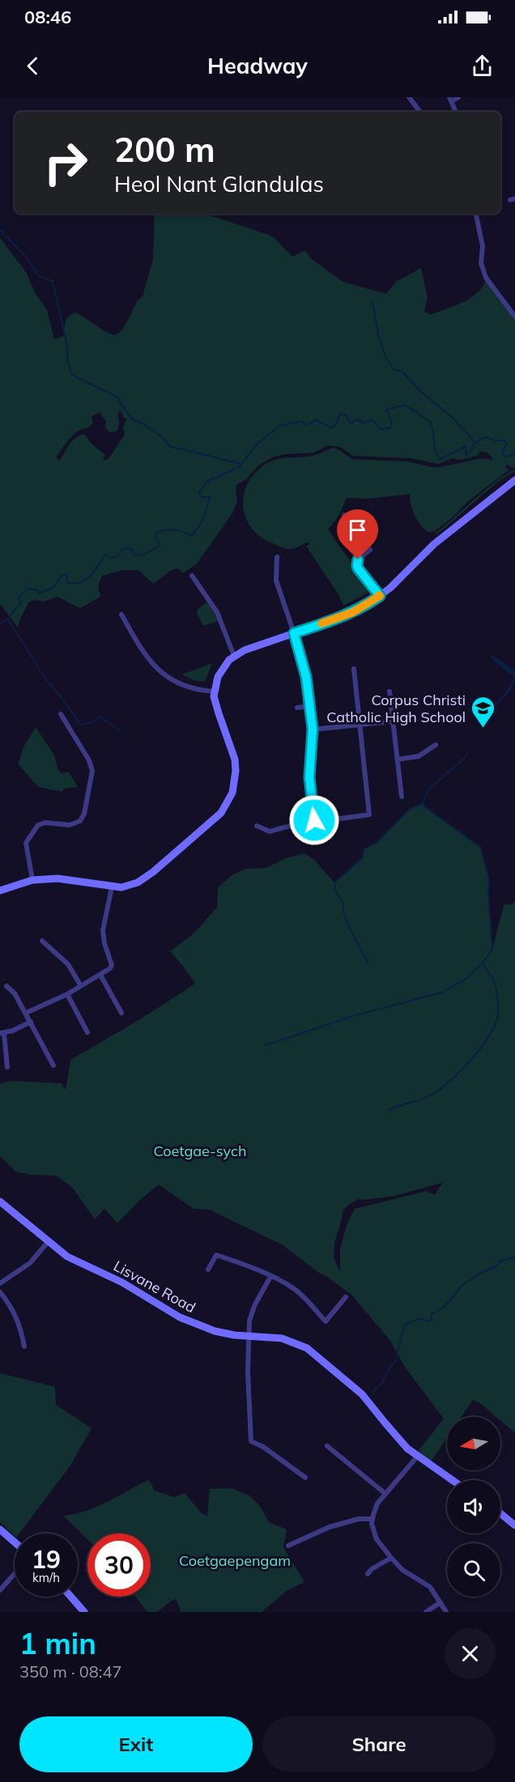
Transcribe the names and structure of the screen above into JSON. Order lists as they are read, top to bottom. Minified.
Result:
{"streets":{"street":["Lisvane Road"]},"parks":["Coetgae-sych","Coetgaepengam"],"places":{"school or university":["Corpus Christi Catholic High School"]},"north":"left","page":{"status":"08:46","header":"Headway","turn":["200 m","Heol Nant Glandulas"],"speed":"19 km/h","limit":"30","heading":["1 min","350 m · 08:47"],"buttons":["Exit","Share"]}}
